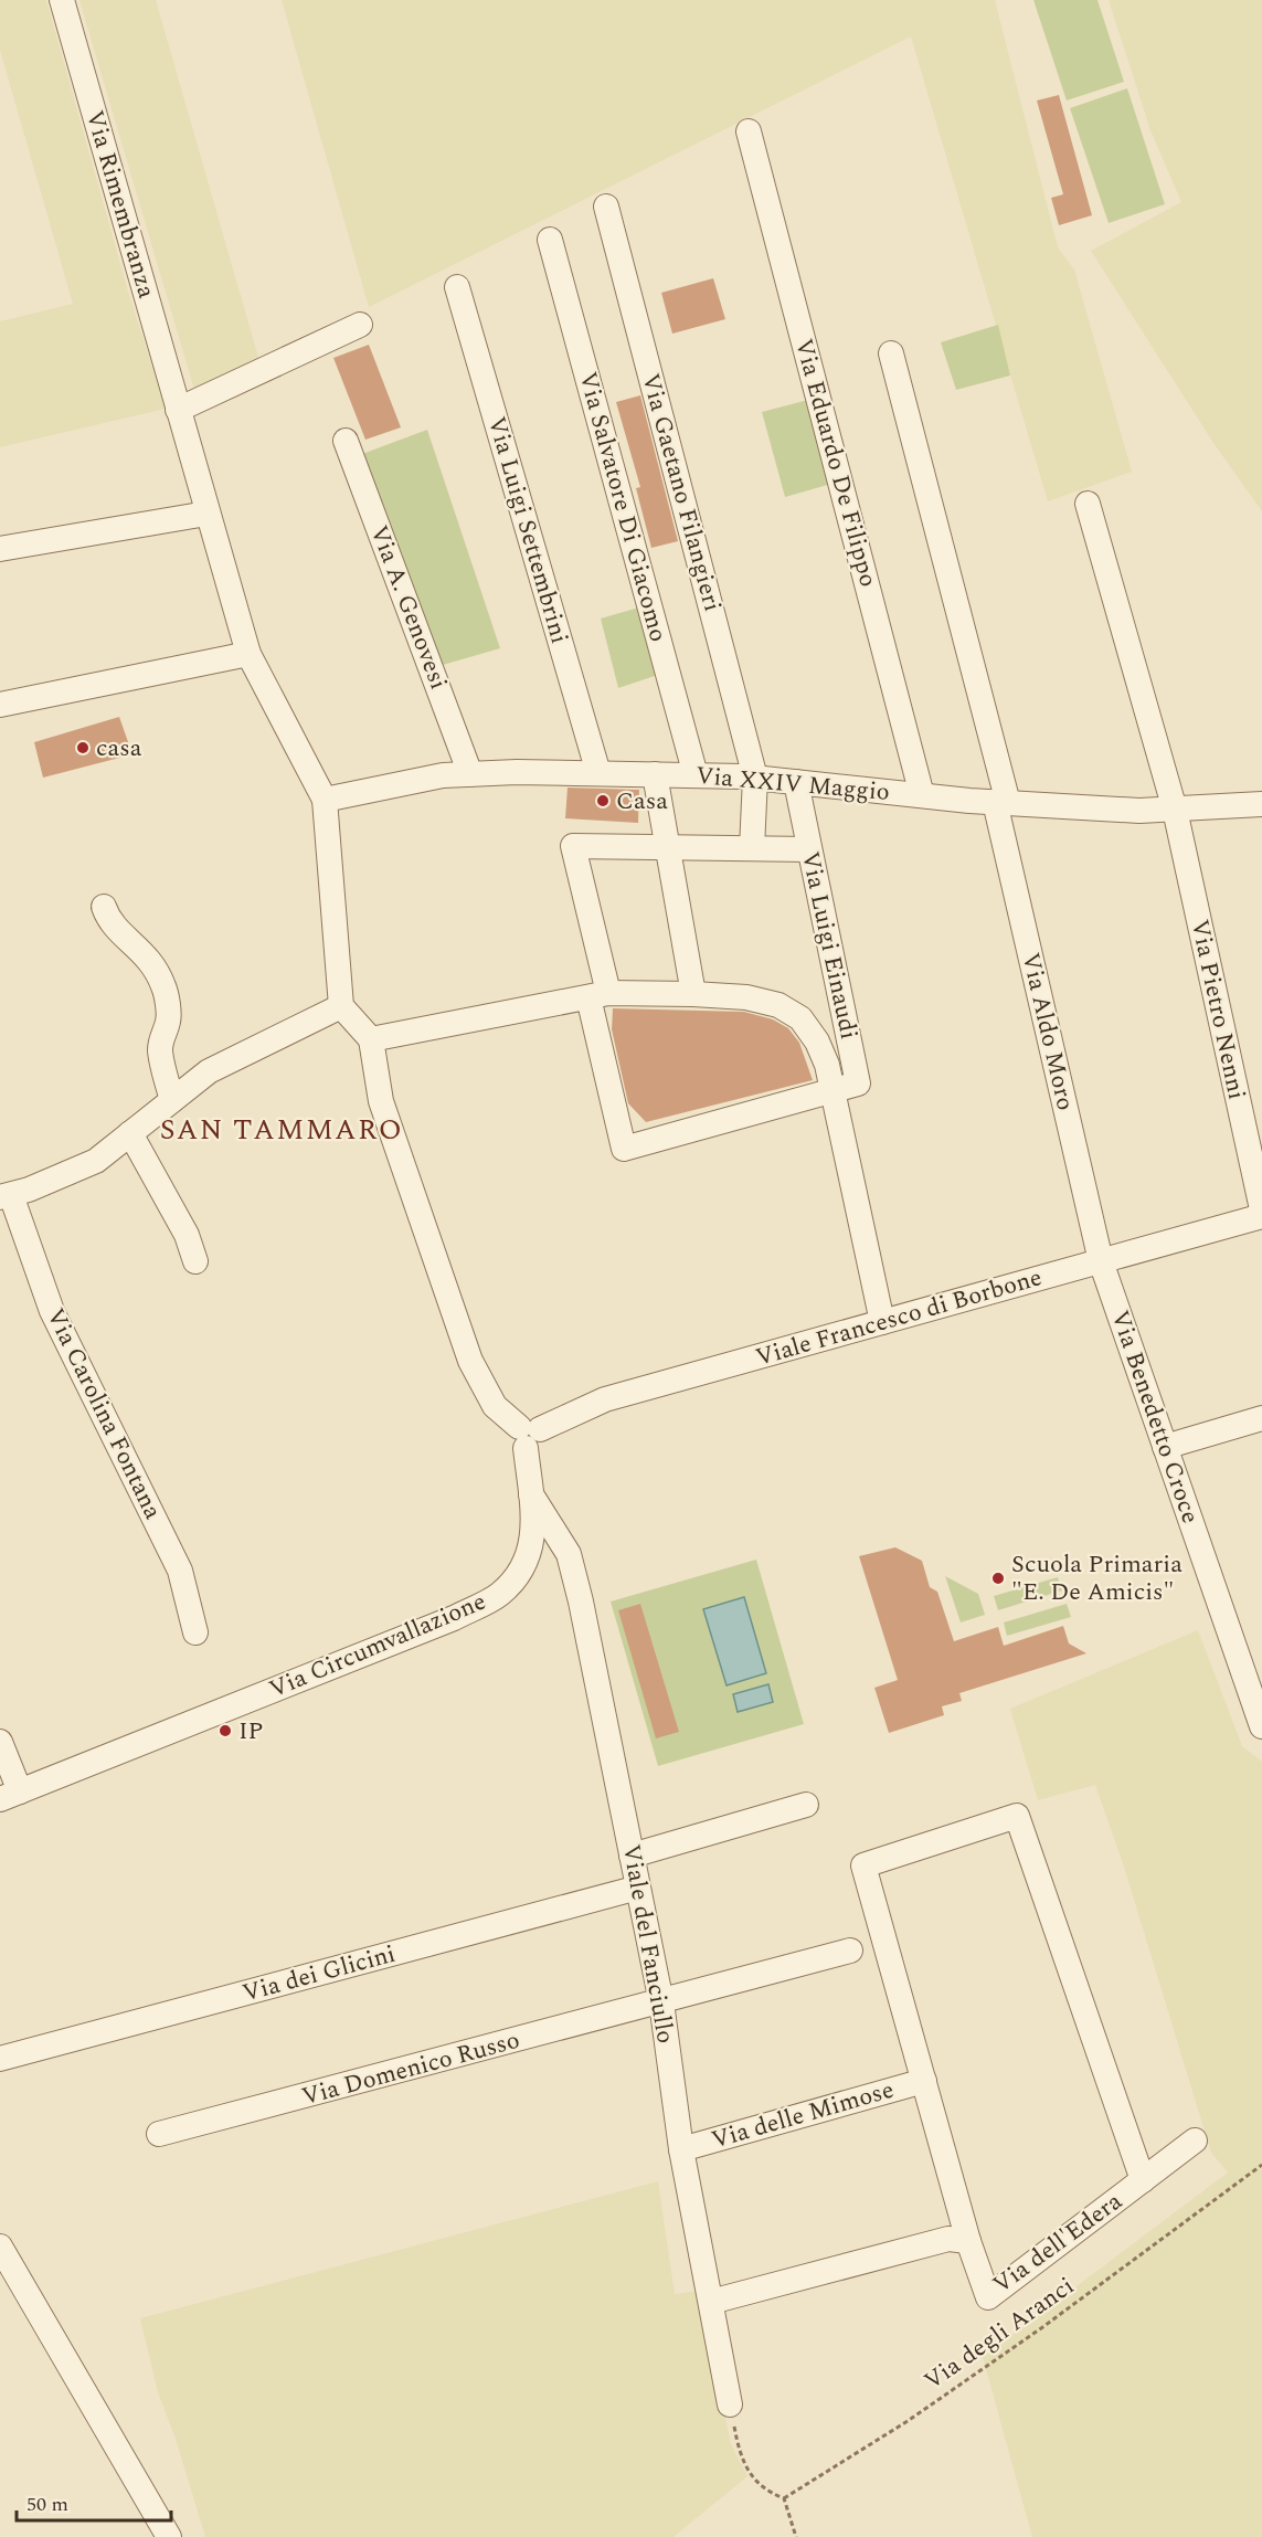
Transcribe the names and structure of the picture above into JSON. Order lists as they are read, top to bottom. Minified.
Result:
{"streets":{"street":["Via Rimembranza","Via Eduardo De Filippo","Via Gaetano Filangieri","Via Salvatore Di Giacomo","Via Luigi Settembrini","Via A. Genovesi","Via XXIV Maggio","Via Luigi Einaudi","Via Pietro Nenni","Via Aldo Moro","Viale Francesco di Borbone","Via Carolina Fontana","Via Benedetto Croce","Via Circumvallazione","Viale del Fanciullo","Via dei Glicini","Via Domenico Russo","Via delle Mimose","Via dell'Edera"],"path":["Via degli Aranci"]},"crossings":[["Via Rimembranza","Via XXIV Maggio"],["Via Eduardo De Filippo","Via XXIV Maggio"],["Via Gaetano Filangieri","Via XXIV Maggio"],["Via Salvatore Di Giacomo","Via XXIV Maggio"],["Via Luigi Settembrini","Via XXIV Maggio"],["Via A. Genovesi","Via XXIV Maggio"],["Via XXIV Maggio","Via Luigi Einaudi"],["Via XXIV Maggio","Via Pietro Nenni"],["Via XXIV Maggio","Via Aldo Moro"],["Via Aldo Moro","Viale Francesco di Borbone"],["Via Aldo Moro","Via Benedetto Croce"],["Viale Francesco di Borbone","Via Benedetto Croce"],["Viale Francesco di Borbone","Via Circumvallazione"],["Via Circumvallazione","Viale del Fanciullo"],["Viale del Fanciullo","Via dei Glicini"],["Viale del Fanciullo","Via Domenico Russo"],["Viale del Fanciullo","Via delle Mimose"]],"districts":["SAN TAMMARO"],"places":["casa","Casa","Scuola Primaria \"E. De Amicis\"","IP"],"scale_bar":"50 m"}
